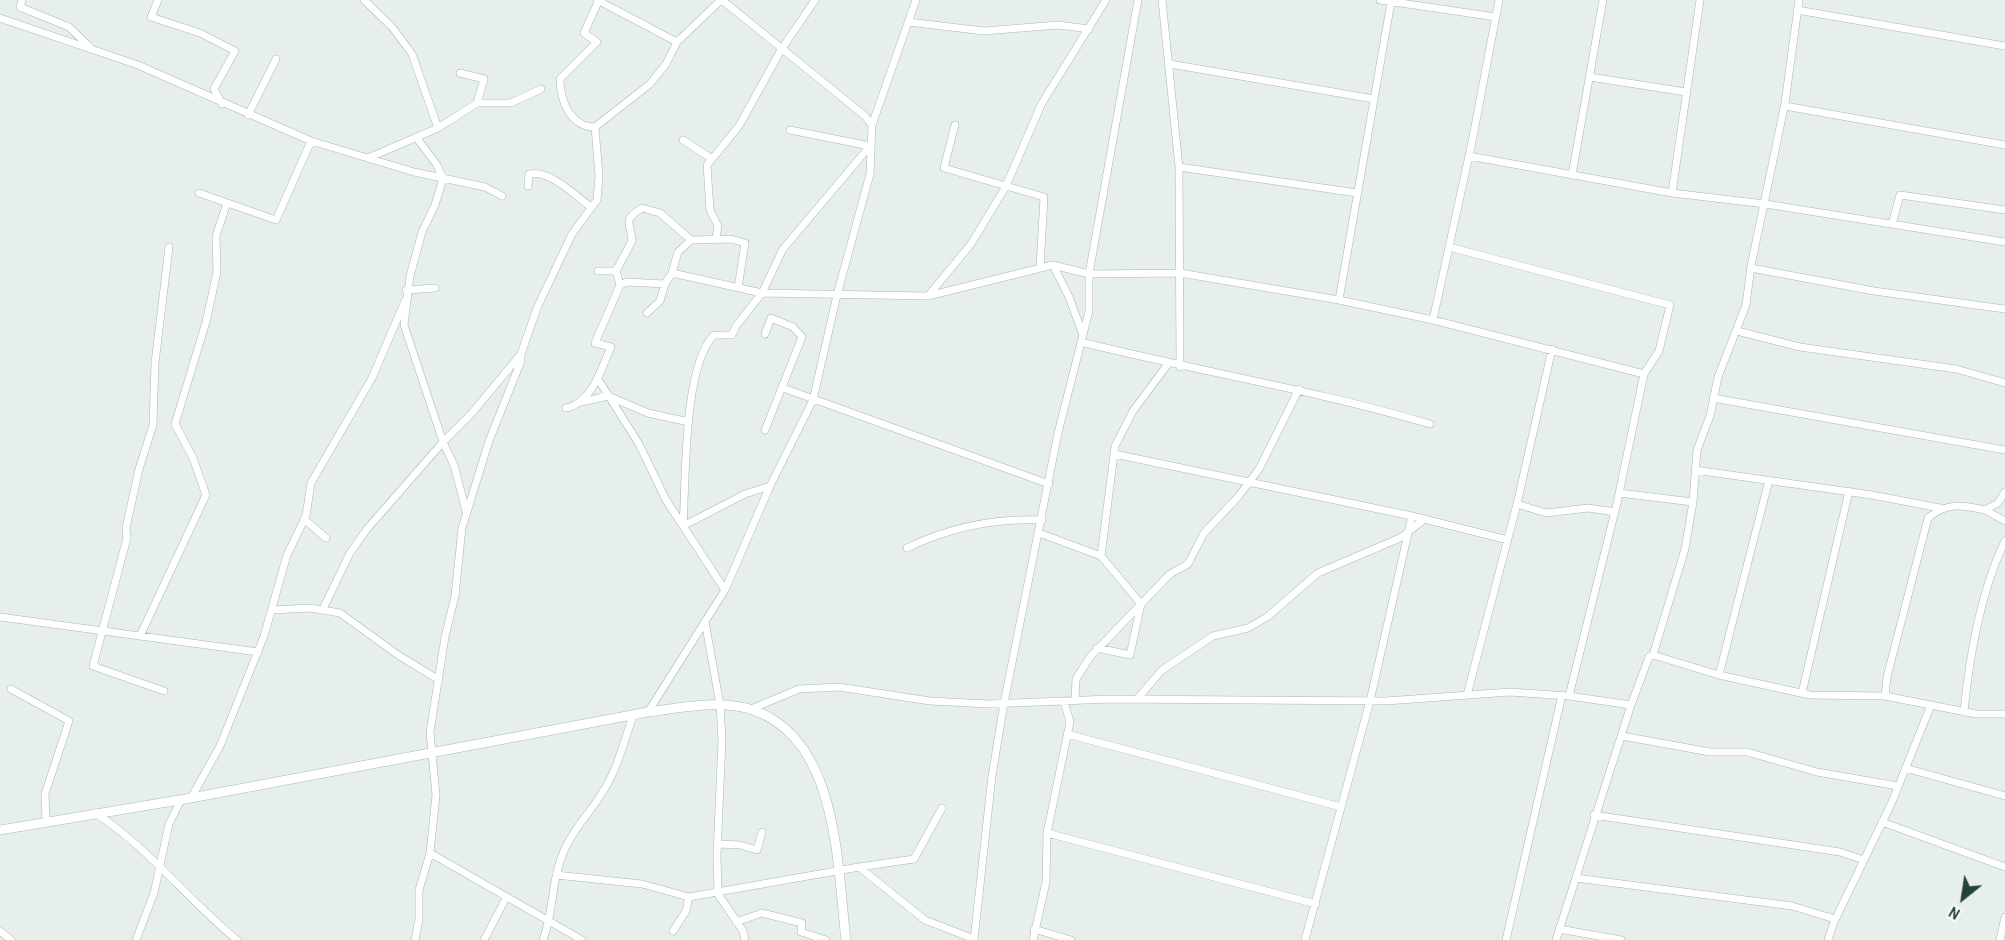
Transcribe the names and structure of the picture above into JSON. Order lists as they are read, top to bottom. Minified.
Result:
{"north":"bottom left"}
